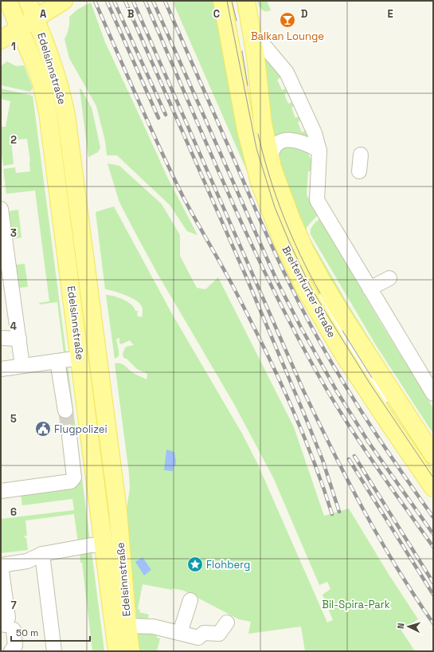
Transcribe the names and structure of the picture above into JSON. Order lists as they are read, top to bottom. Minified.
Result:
{"streets":{"main road":["Edelsinnstraße","Breitenfurter Straße"]},"parks":["Bil-Spira-Park"],"places":{"bar":["Balkan Lounge"],"public building":["Flugpolizei"],"place":["Flohberg"]},"scale_bar":"50 m","north":"left","grid":{"columns":["A","B","C","D","E"],"rows":["1","2","3","4","5","6","7"]}}
